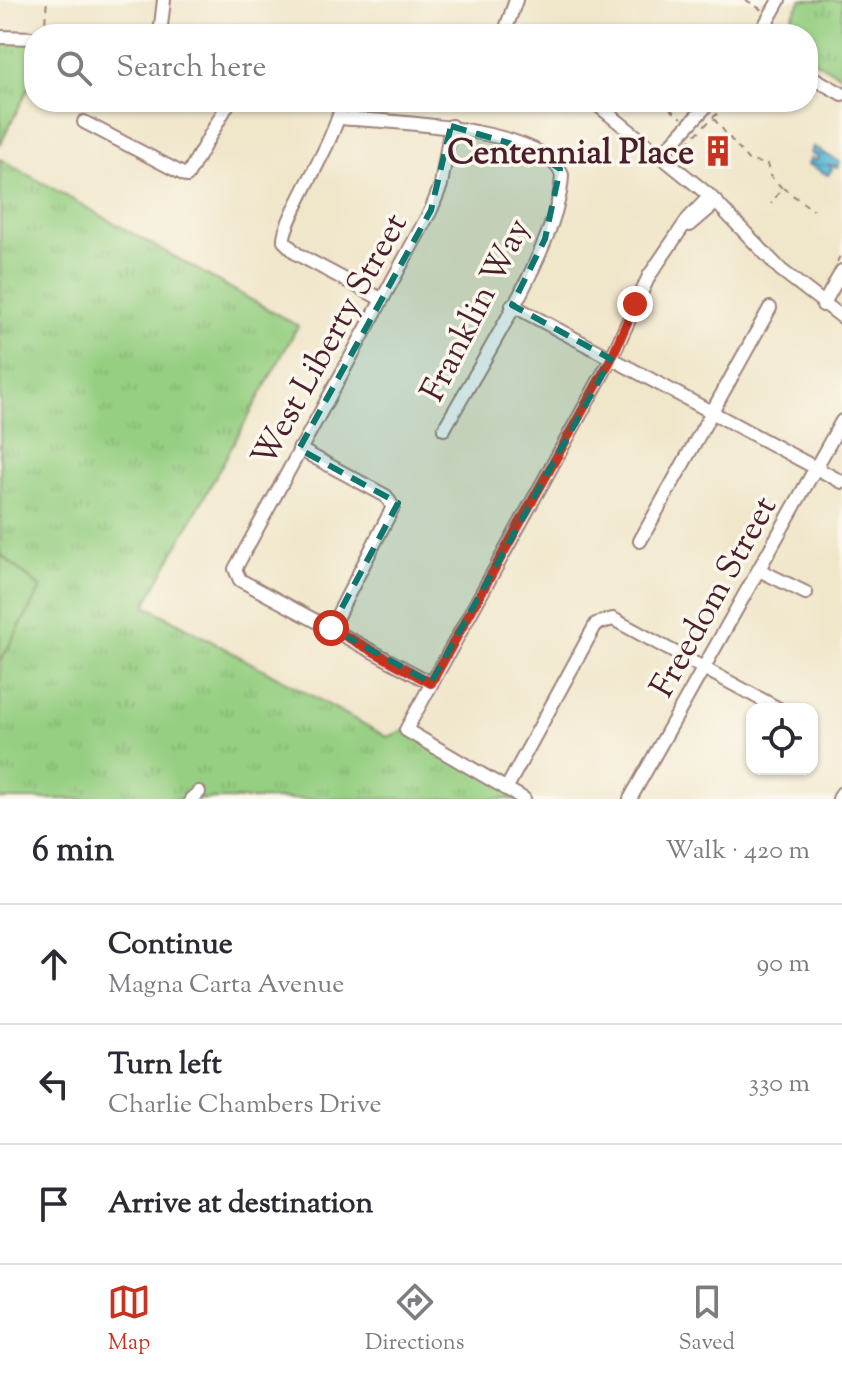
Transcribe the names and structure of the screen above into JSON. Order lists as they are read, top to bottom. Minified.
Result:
{"streets":{"street":["Franklin Way","West Liberty Street","Freedom Street"]},"crossings":[["Franklin Way","West Liberty Street"]],"places":{"building":["Centennial Place"]},"page":{"search":"Search here","heading":["6 min","Walk · 420 m"],"list":[["Continue","Magna Carta Avenue","90 m"],["Turn left","Charlie Chambers Drive","330 m"],"Arrive at destination"],"nav":["Map","Directions","Saved"]}}
